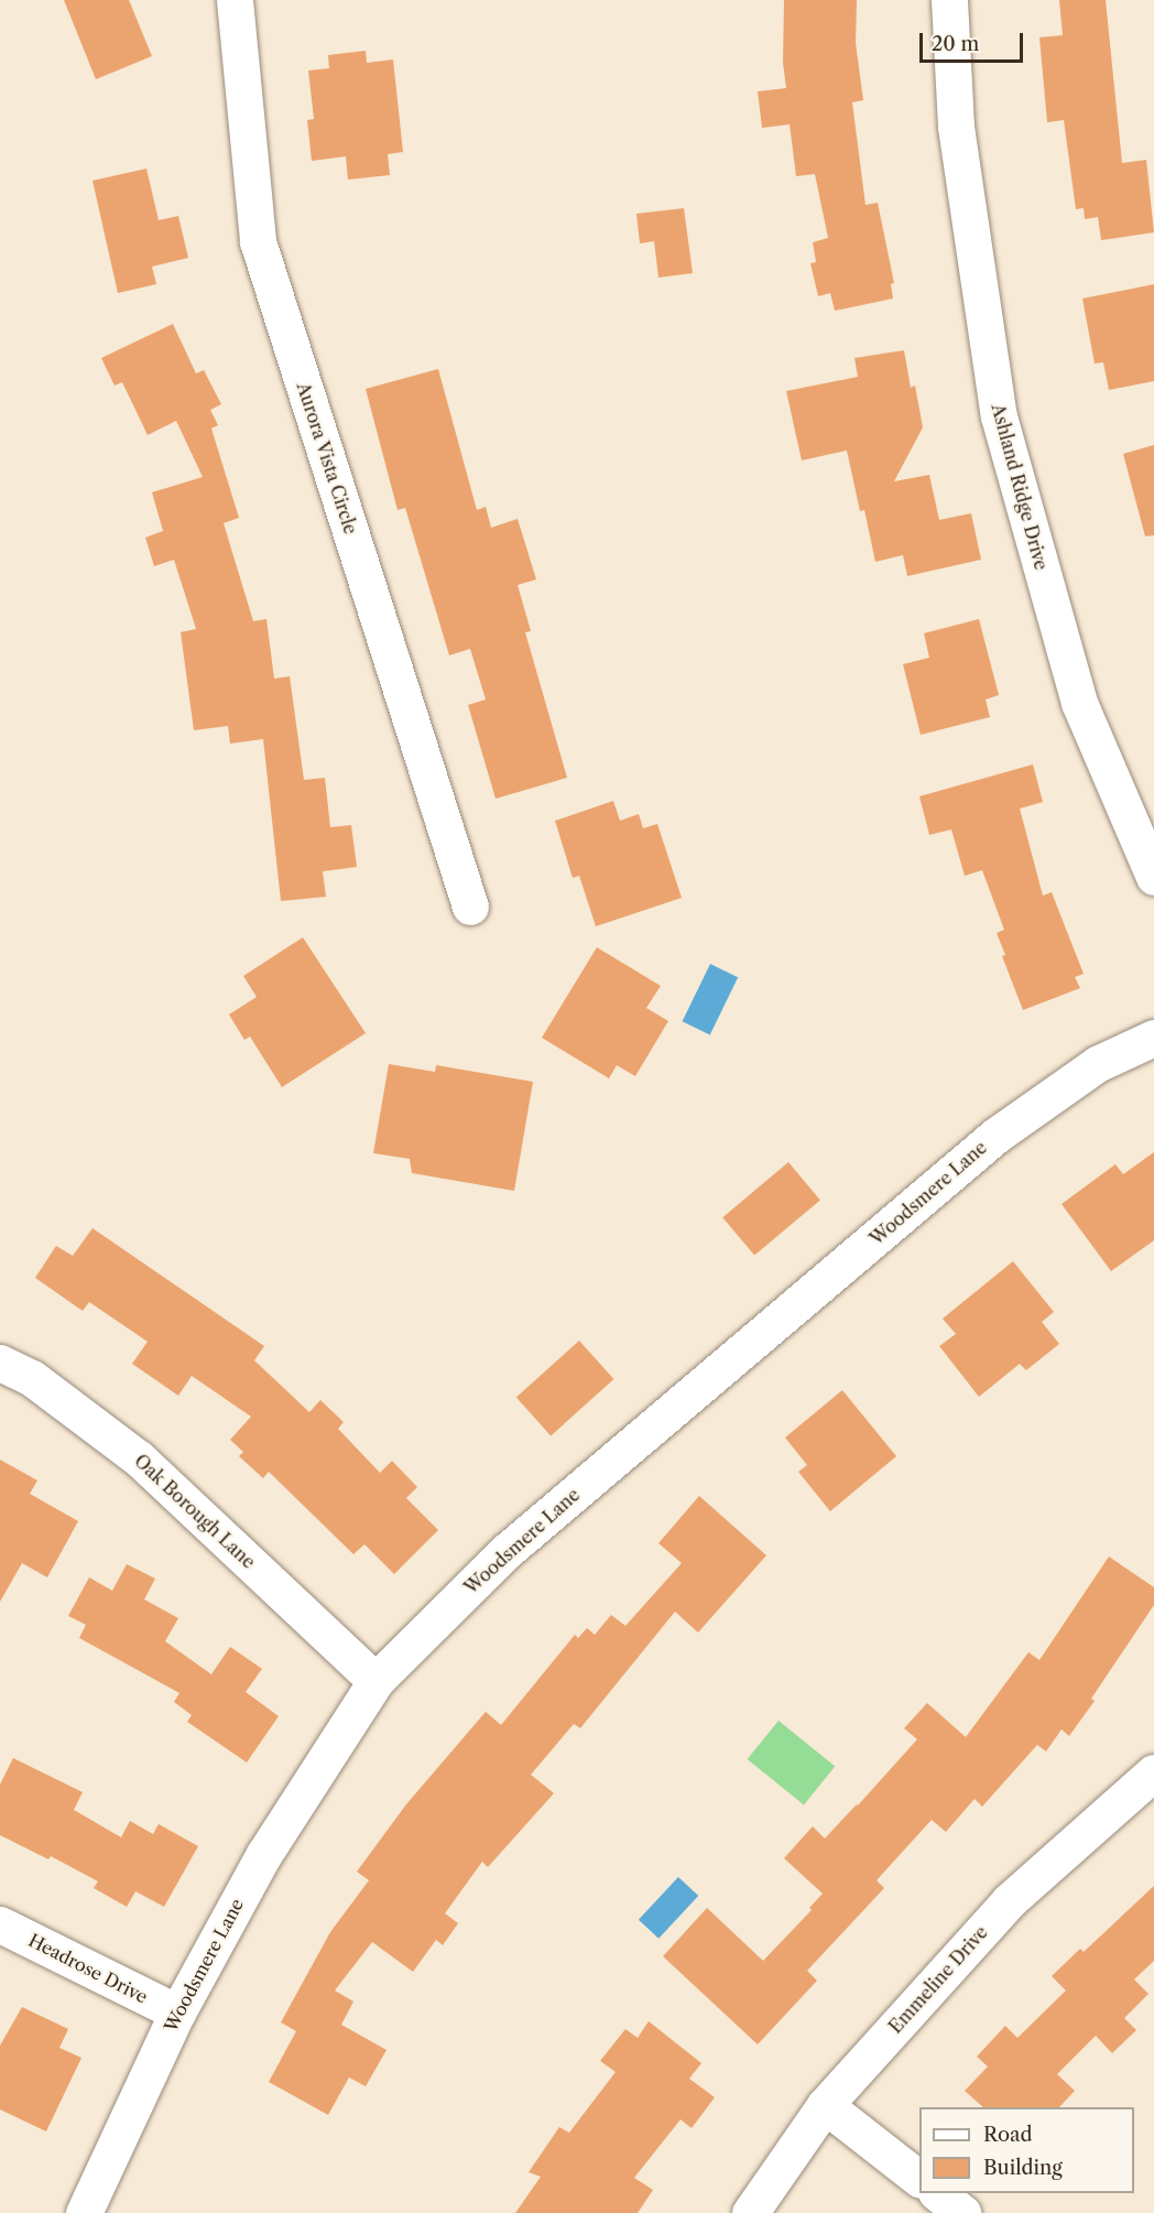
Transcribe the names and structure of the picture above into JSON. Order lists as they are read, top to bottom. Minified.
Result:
{"streets":{"street":["Aurora Vista Circle","Ashland Ridge Drive","Woodsmere Lane","Oak Borough Lane","Headrose Drive","Emmeline Drive"]},"crossings":[["Woodsmere Lane","Oak Borough Lane"],["Woodsmere Lane","Headrose Drive"]],"legend":["Road","Building"],"scale_bar":"20 m"}
